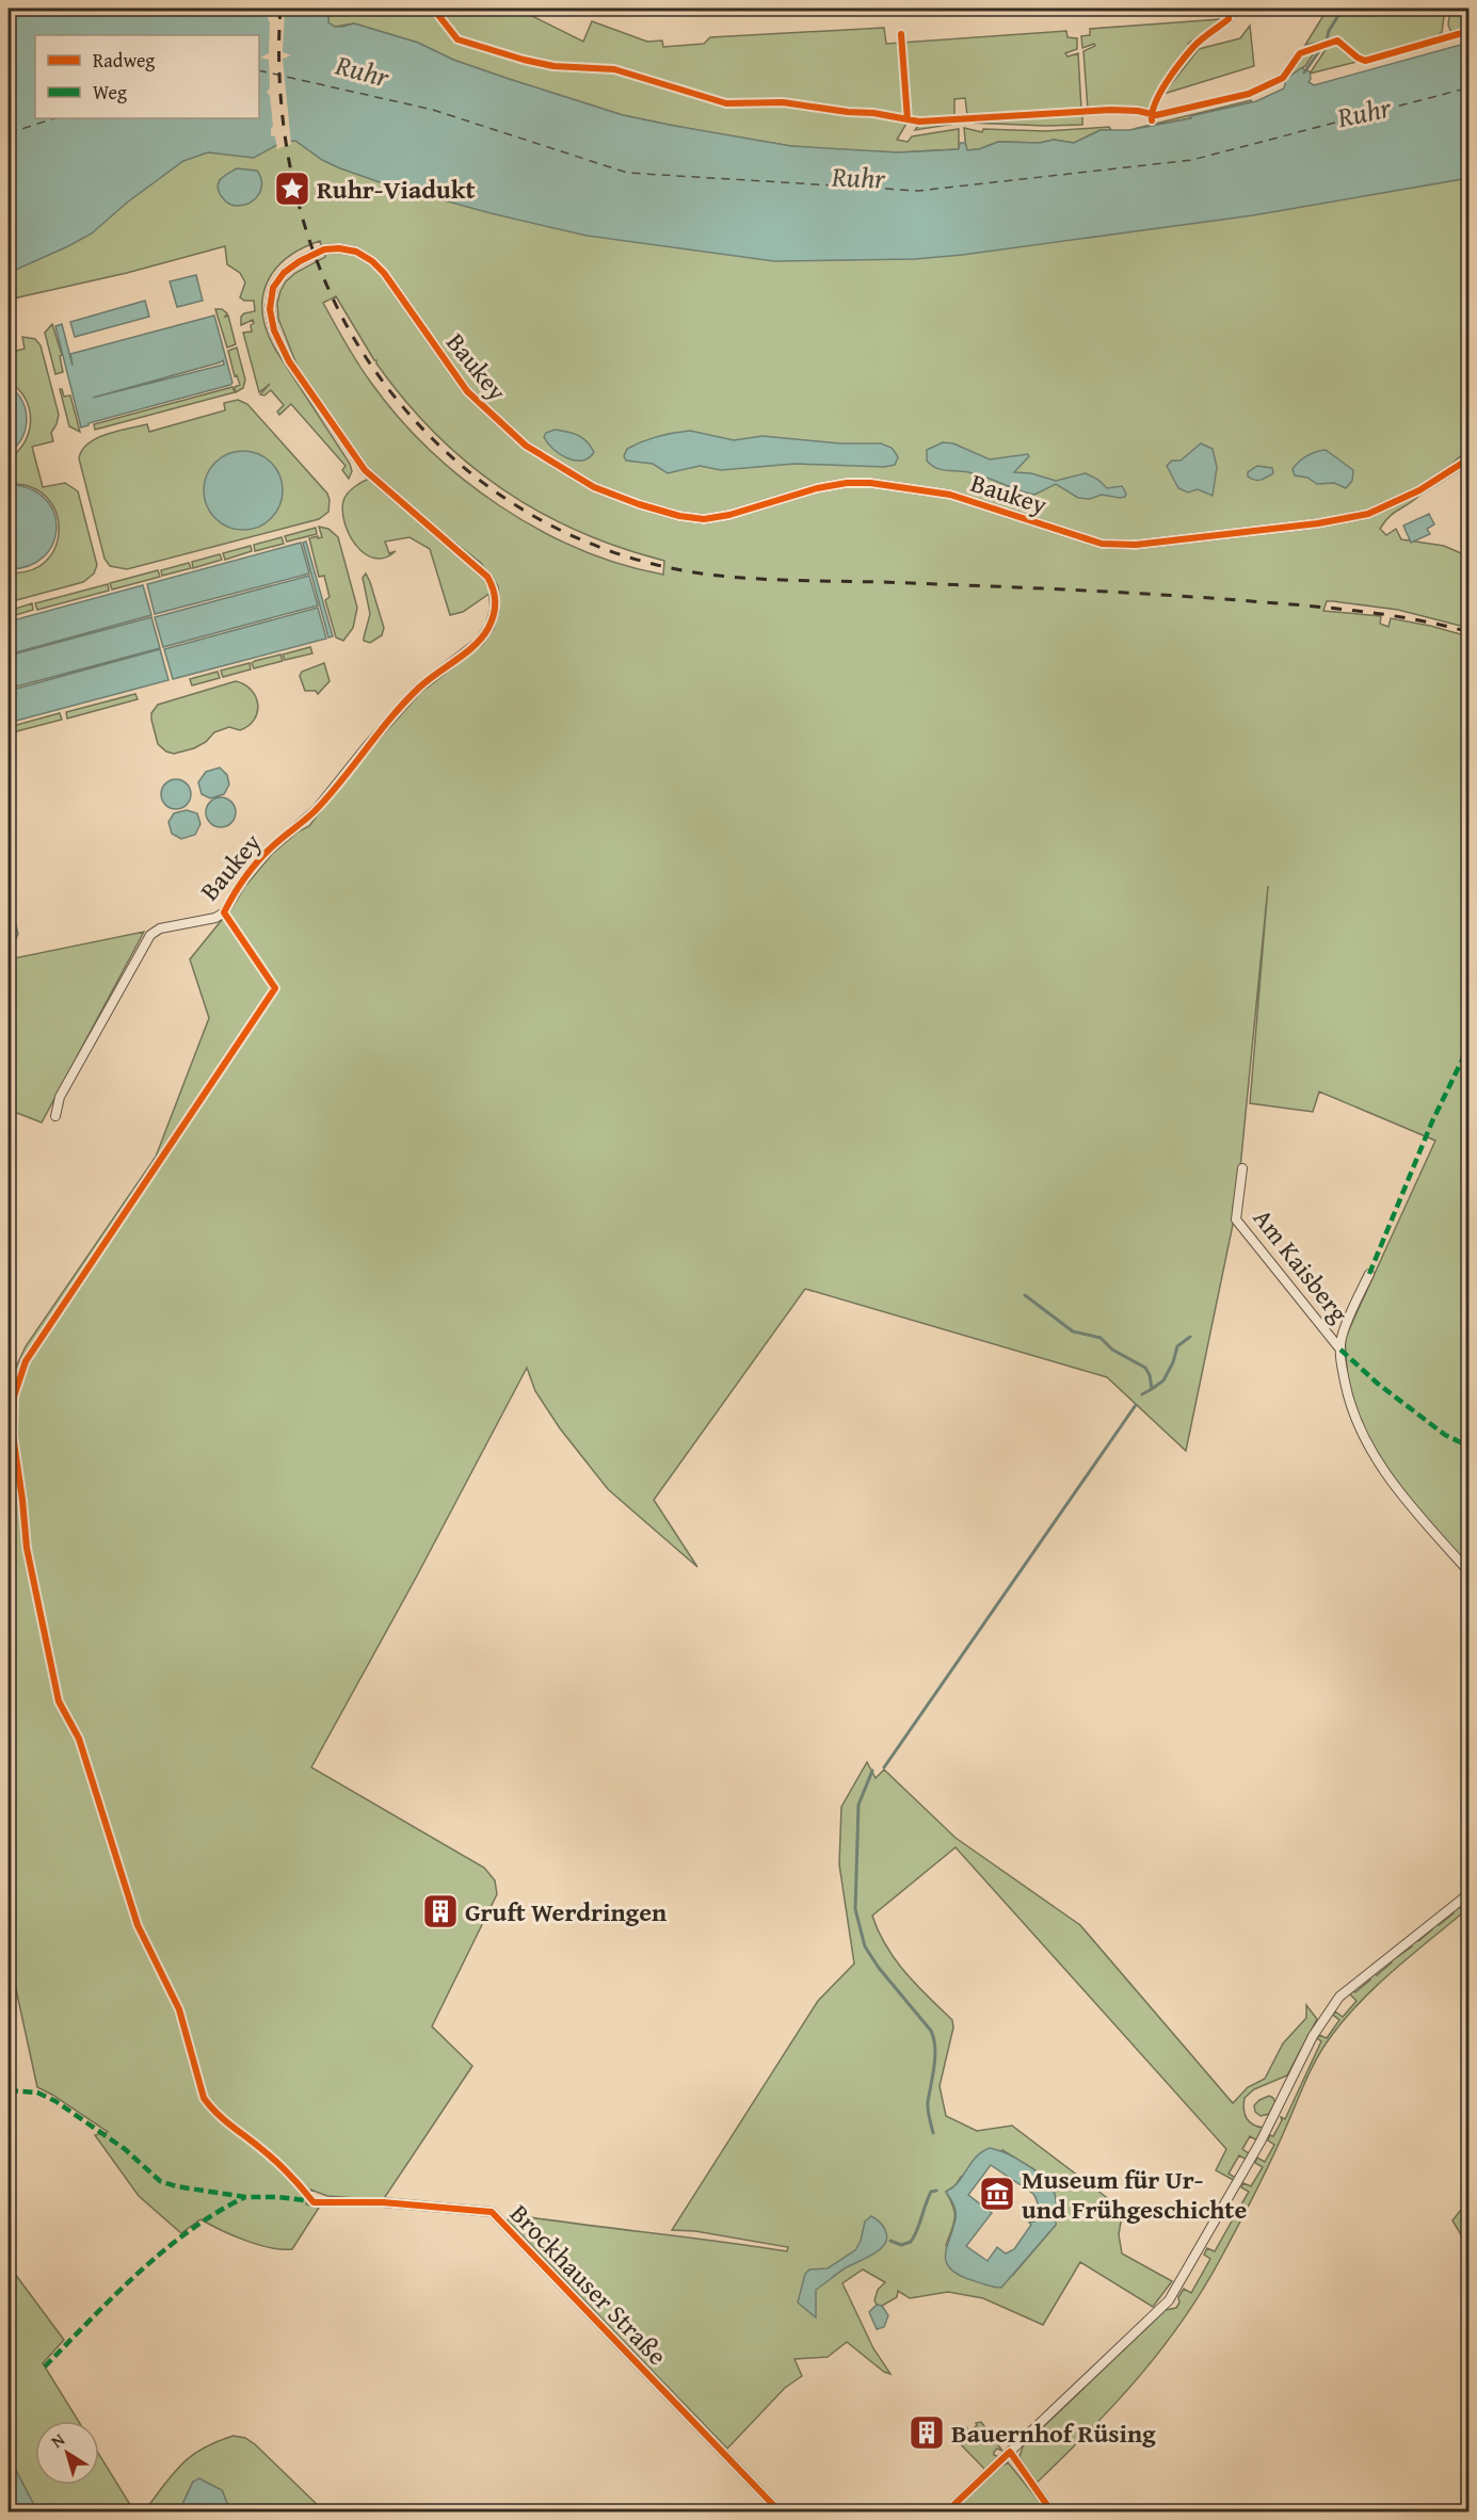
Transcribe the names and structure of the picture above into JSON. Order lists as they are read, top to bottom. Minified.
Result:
{"streets":{"street":["Baukey","Am Kaisberg","Brockhauser Straße"]},"water":["Ruhr"],"places":{"place":["Ruhr-Viadukt"],"building":["Gruft Werdringen","Bauernhof Rüsing"],"museum":["Museum für Ur- und Frühgeschichte"]},"legend":["Radweg","Weg"],"north":"top left"}
